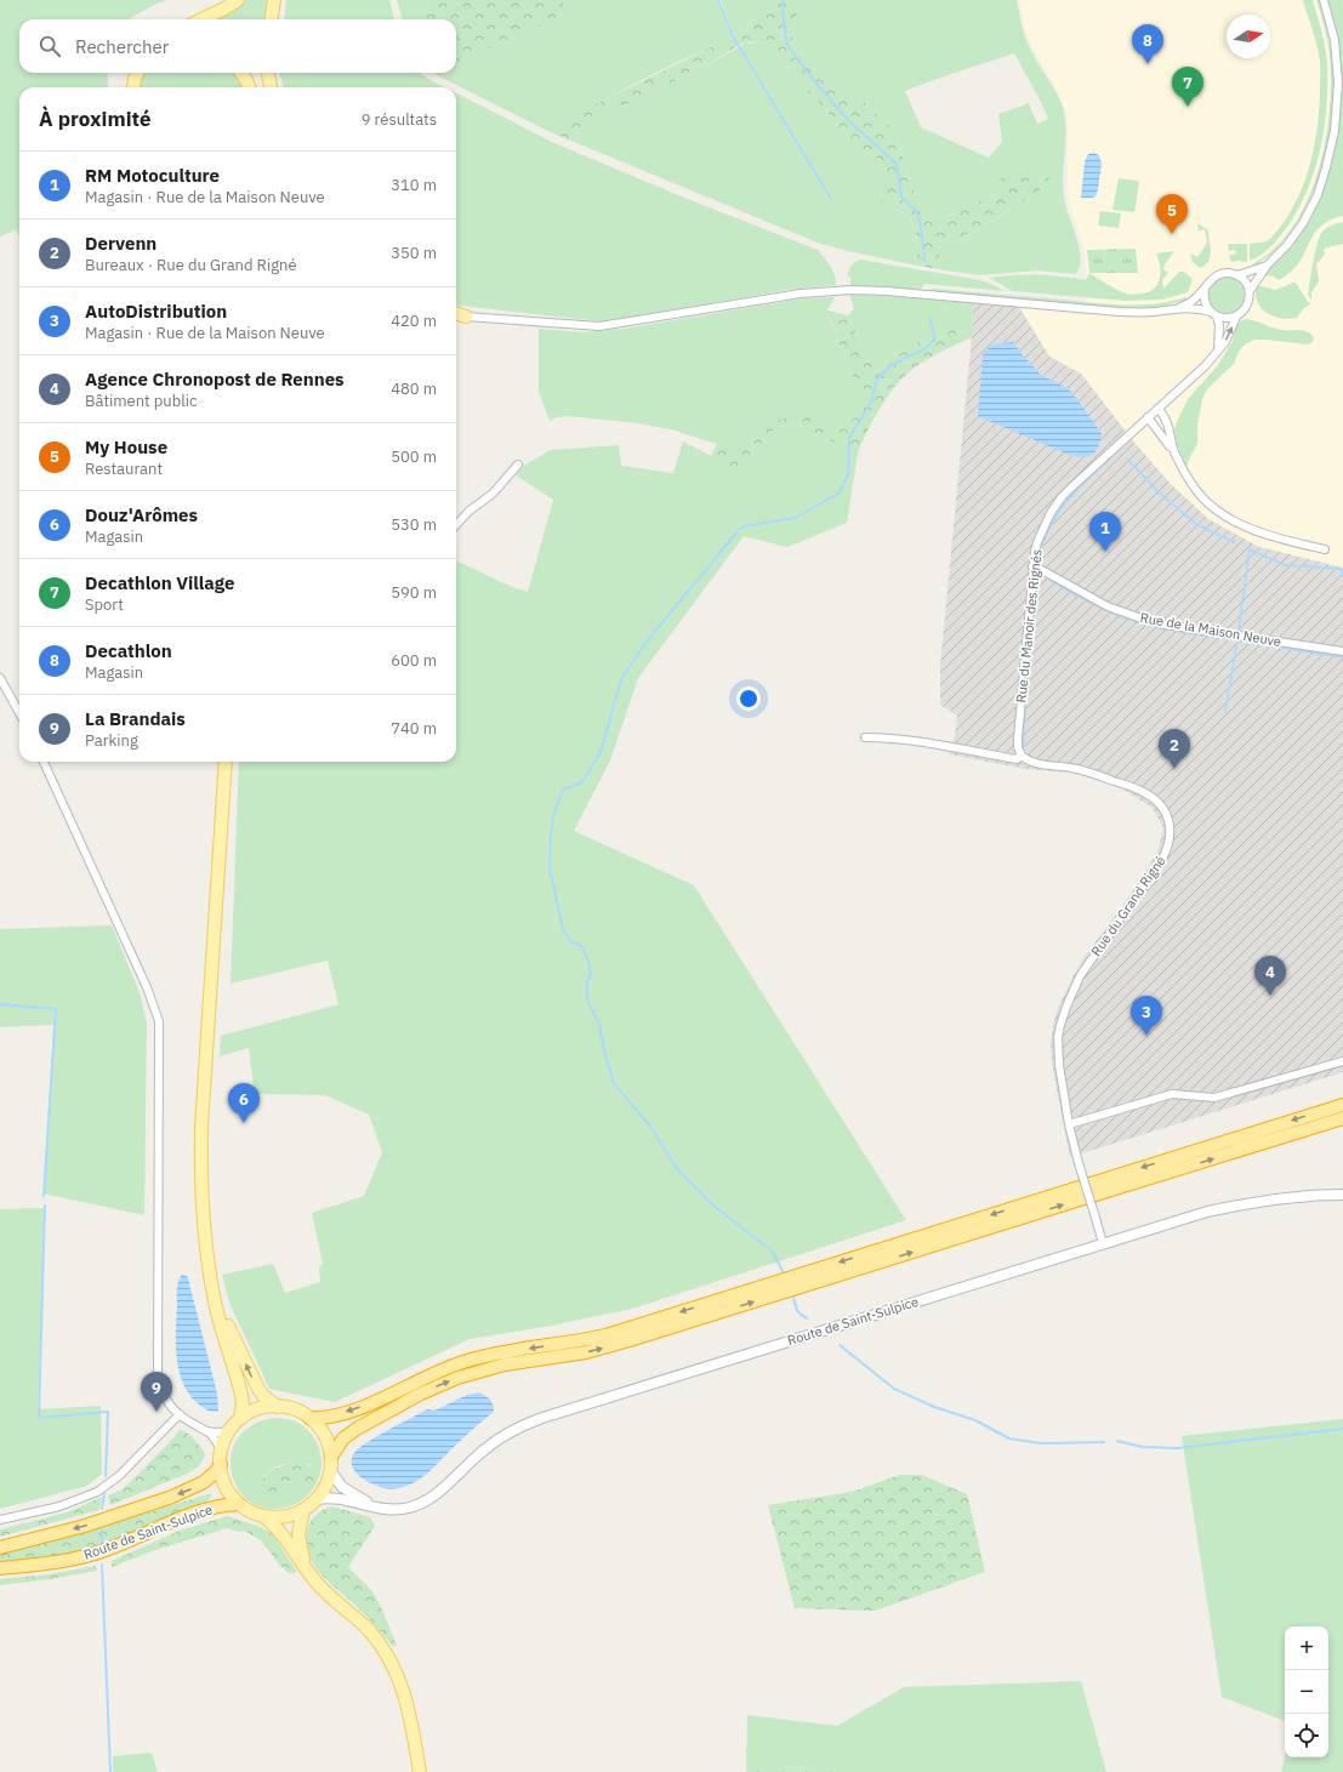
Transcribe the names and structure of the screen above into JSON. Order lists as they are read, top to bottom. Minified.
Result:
{"streets":{"highway":["Route de Saint-Sulpice"],"street":["Rue du Manoir des Rignés","Rue de la Maison Neuve","Rue du Grand Rigné"]},"crossings":[["Rue du Manoir des Rignés","Rue de la Maison Neuve"],["Rue du Manoir des Rignés","Rue du Grand Rigné"],["Rue du Grand Rigné","Route de Saint-Sulpice"]],"north":"right","page":{"search":"Rechercher","pins":["8","7","5","1","2","4","3","6","9"],"heading":["À proximité","9 résultats"],"list":[{"mark":"1","name":"RM Motoculture","note":"Magasin · Rue de la Maison Neuve","value":"310 m"},{"mark":"2","name":"Dervenn","note":"Bureaux · Rue du Grand Rigné","value":"350 m"},{"mark":"3","name":"AutoDistribution","note":"Magasin · Rue de la Maison Neuve","value":"420 m"},{"mark":"4","name":"Agence Chronopost de Rennes","note":"Bâtiment public","value":"480 m"},{"mark":"5","name":"My House","note":"Restaurant","value":"500 m"},{"mark":"6","name":"Douz'Arômes","note":"Magasin","value":"530 m"},{"mark":"7","name":"Decathlon Village","note":"Sport","value":"590 m"},{"mark":"8","name":"Decathlon","note":"Magasin","value":"600 m"},{"mark":"9","name":"La Brandais","note":"Parking","value":"740 m"}],"map_buttons":["+","−"]}}
